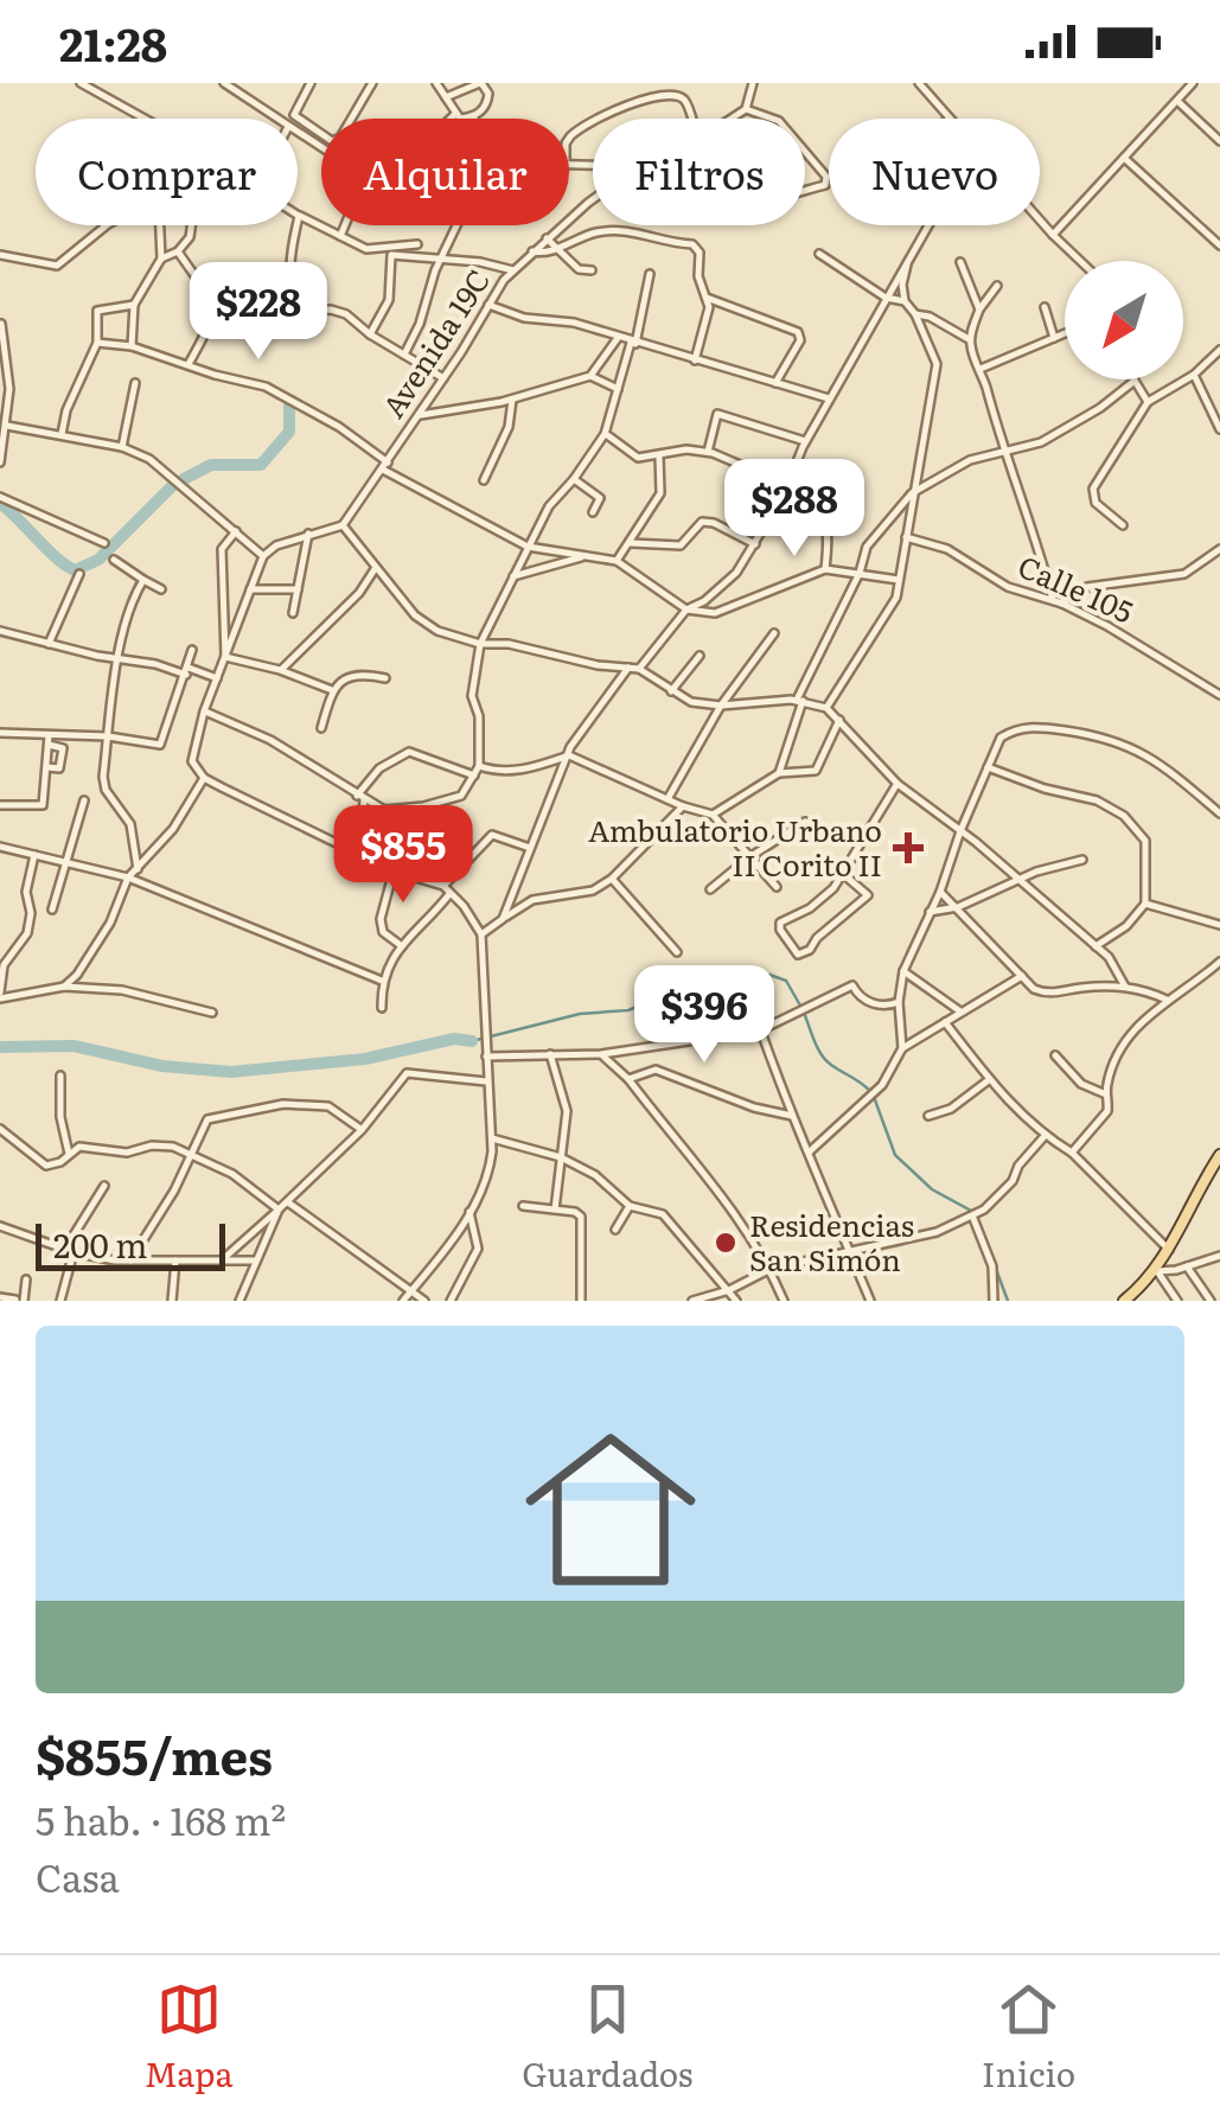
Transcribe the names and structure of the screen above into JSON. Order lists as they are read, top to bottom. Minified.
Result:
{"streets":{"street":["Avenida 19C","Calle 105"]},"places":{"health":["Ambulatorio Urbano II Corito II"],"other":["Residencias San Simón"]},"scale_bar":"200 m","north":"bottom left","page":{"status":"21:28","chip":["Comprar","Alquilar","Filtros","Nuevo"],"price":["$228","$288","$855","$396"],"scale":"200 m","list":[{"name":"$855/mes","note":"5 hab. · 168 m² · Casa"}],"tabs":["Mapa","Guardados","Inicio"]}}
